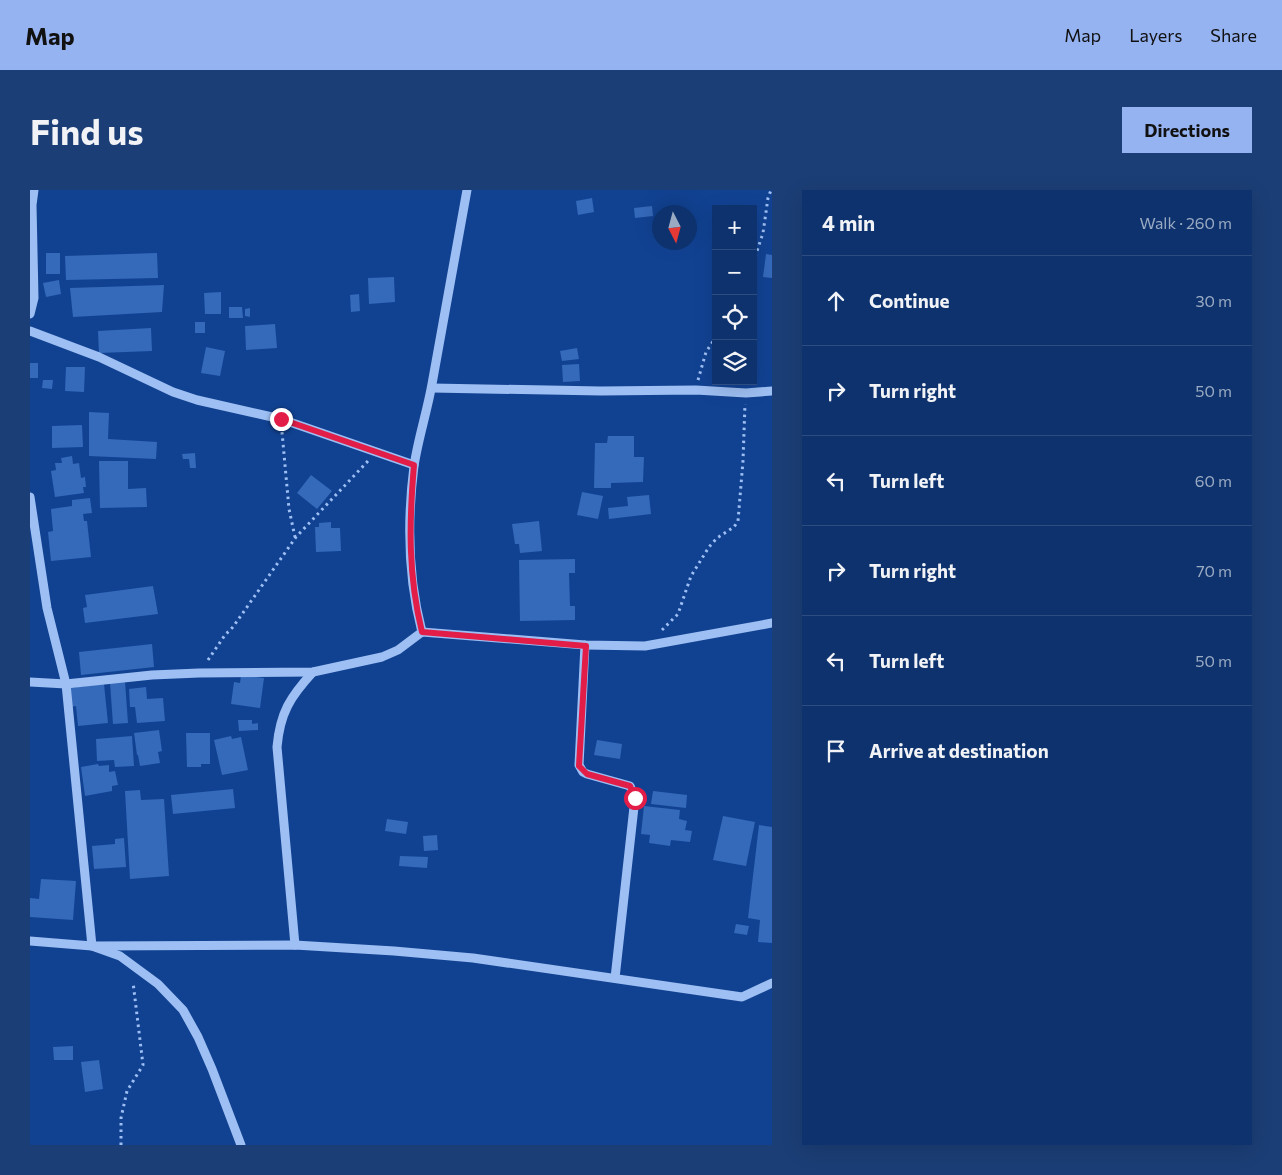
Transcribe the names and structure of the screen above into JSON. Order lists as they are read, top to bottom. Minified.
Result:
{"north":"bottom","page":{"header":"Map","nav":["Map","Layers","Share"],"buttons":"Directions","title":"Find us","heading":["4 min","Walk · 260 m"],"map_buttons":["+","−"],"list":[["Continue","30 m"],["Turn right","50 m"],["Turn left","60 m"],["Turn right","70 m"],["Turn left","50 m"],"Arrive at destination"]}}
